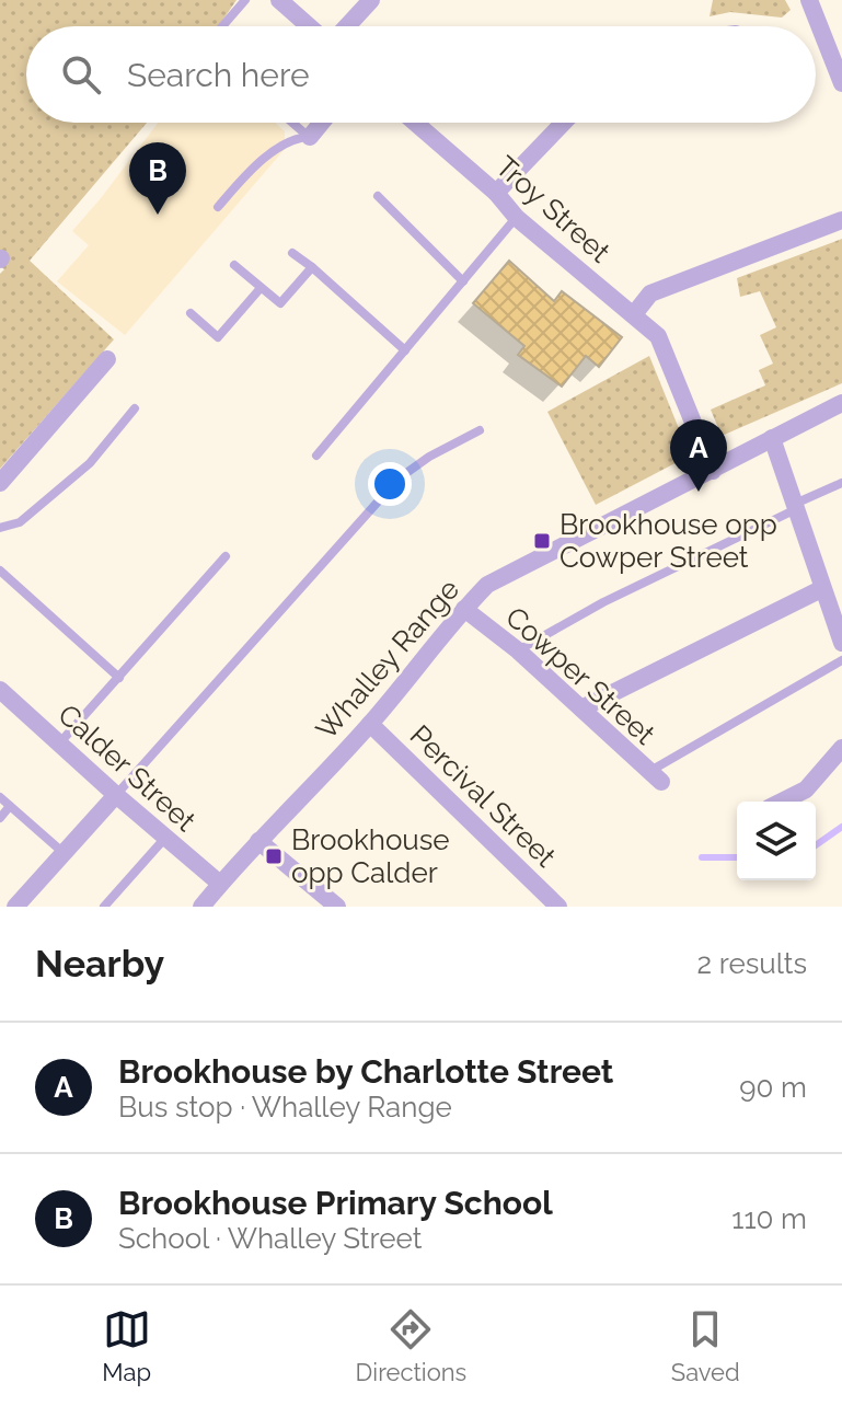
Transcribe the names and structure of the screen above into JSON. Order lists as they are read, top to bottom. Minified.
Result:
{"streets":{"street":["Troy Street","Whalley Range","Cowper Street","Calder Street","Percival Street"]},"crossings":[["Troy Street","Whalley Range"],["Whalley Range","Cowper Street"],["Whalley Range","Calder Street"],["Whalley Range","Percival Street"]],"places":{"transit":["Brookhouse opp Cowper Street","Brookhouse opp Calder"]},"page":{"search":"Search here","pins":["B","A"],"heading":["Nearby","2 results"],"list":[{"mark":"A","name":"Brookhouse by Charlotte Street","note":"Bus stop · Whalley Range","value":"90 m"},{"mark":"B","name":"Brookhouse Primary School","note":"School · Whalley Street","value":"110 m"}],"nav":["Map","Directions","Saved"]}}
